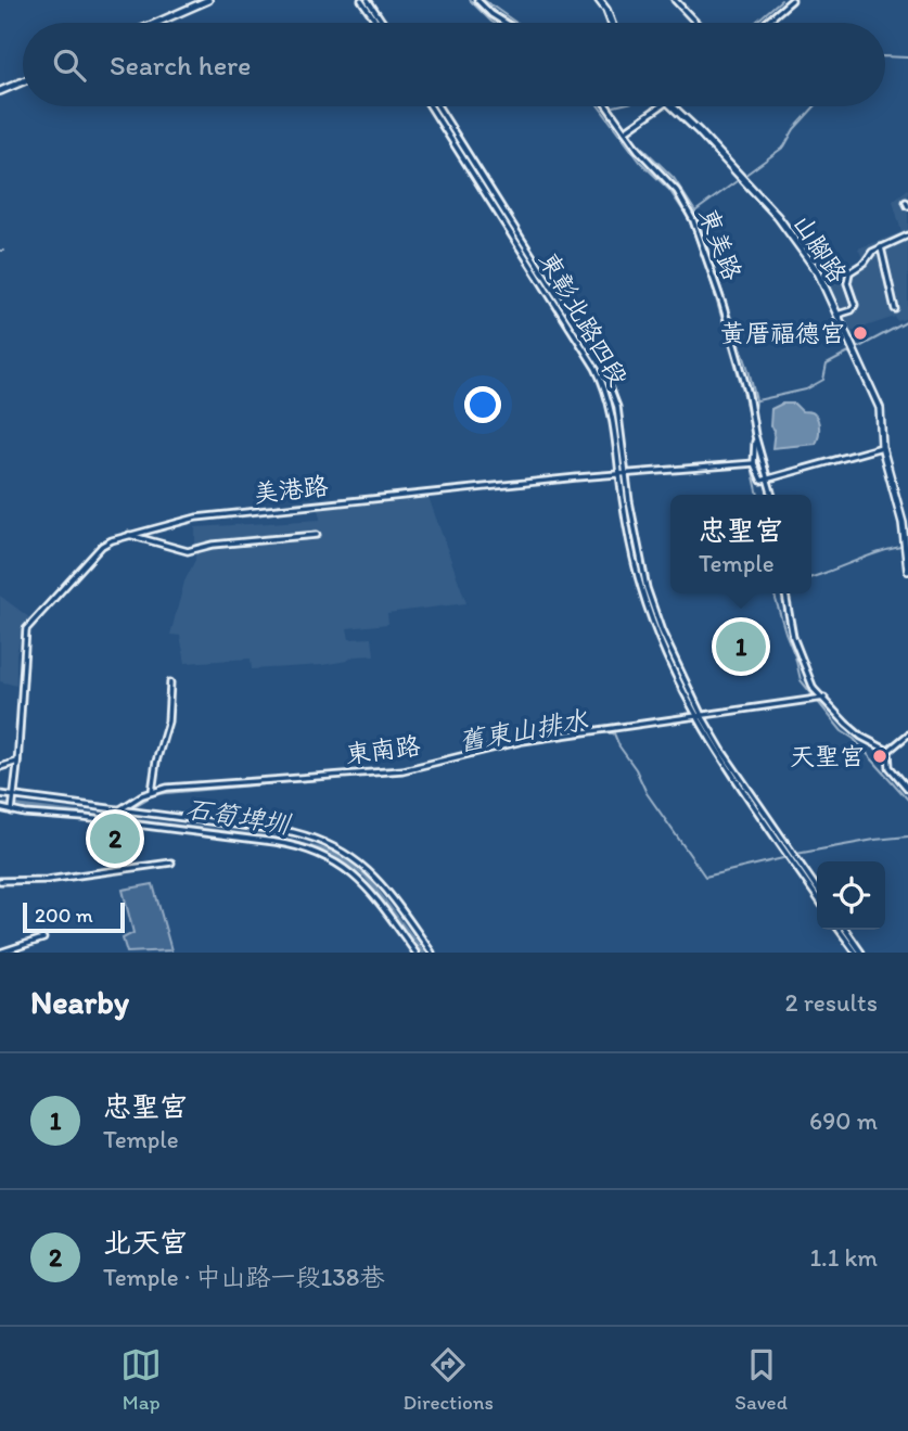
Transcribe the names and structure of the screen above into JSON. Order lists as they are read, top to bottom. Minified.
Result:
{"streets":{"main road":["山腳路"],"street":["東美路","東彰北路四段","美港路","東南路"]},"crossings":[["東彰北路四段","美港路"],["東彰北路四段","東南路"]],"water":["舊東山排水","石筍埤圳"],"places":["黃厝福德宮","天聖宮"],"scale_bar":"200 m","page":{"search":"Search here","popup":["忠聖宮","Temple"],"pins":["1","2"],"scale":"200 m","heading":["Nearby","2 results"],"list":[{"mark":"1","name":"忠聖宮","note":"Temple","value":"690 m"},{"mark":"2","name":"北天宮","note":"Temple · 中山路一段138巷","value":"1.1 km"}],"nav":["Map","Directions","Saved"]}}
